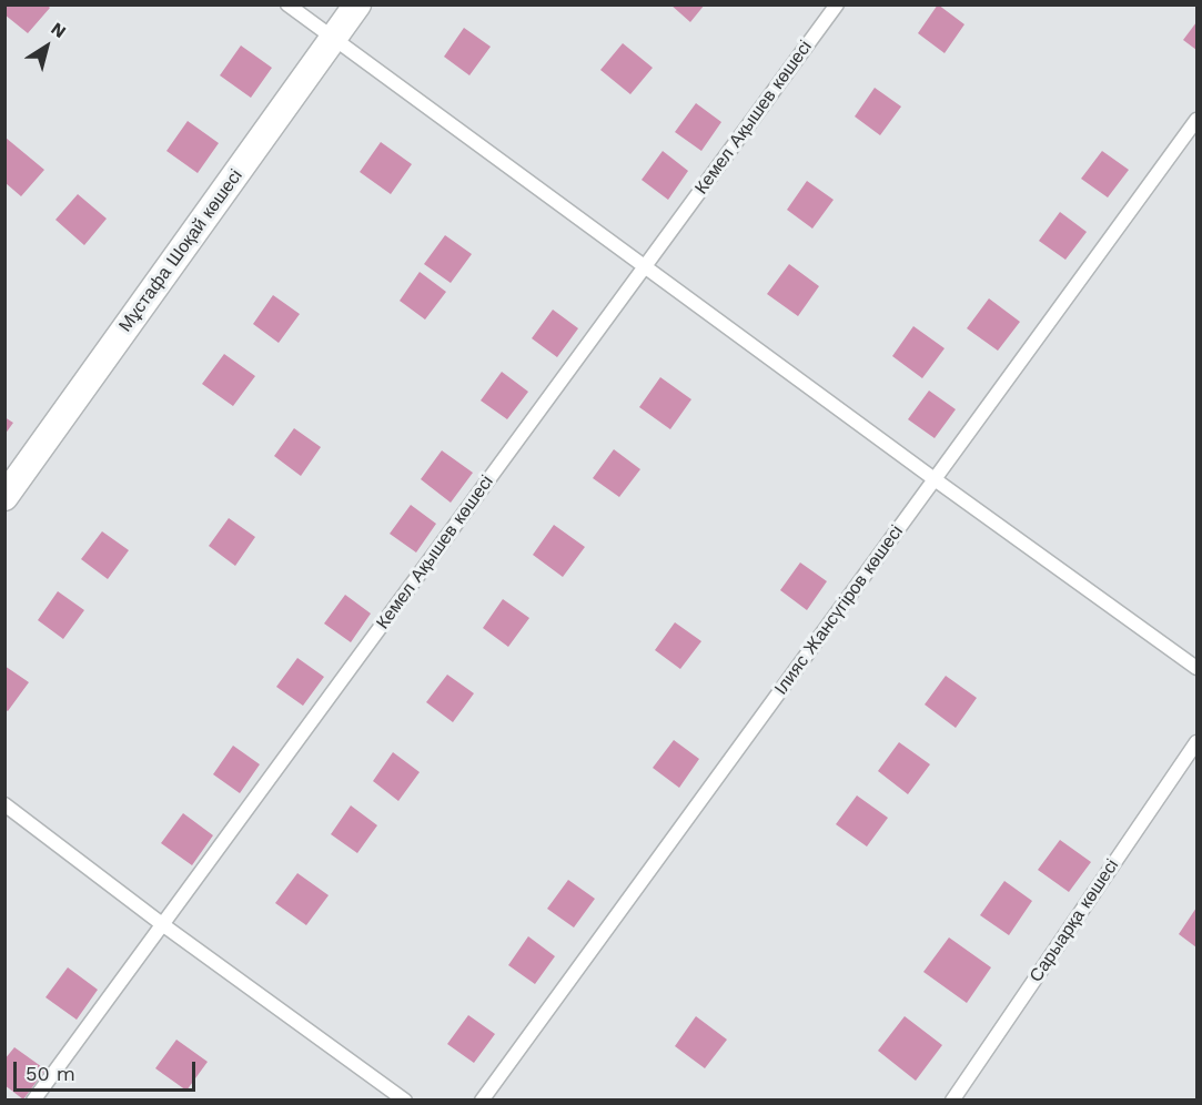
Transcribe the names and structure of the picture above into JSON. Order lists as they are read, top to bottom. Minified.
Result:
{"streets":{"street":["Мұстафа Шоқай көшесі"],"lane":["Кемел Ақышев көшесі","Ілияс Жансүгіров көшесі","Сарыарқа көшесі"]},"scale_bar":"50 m","north":"top right"}
